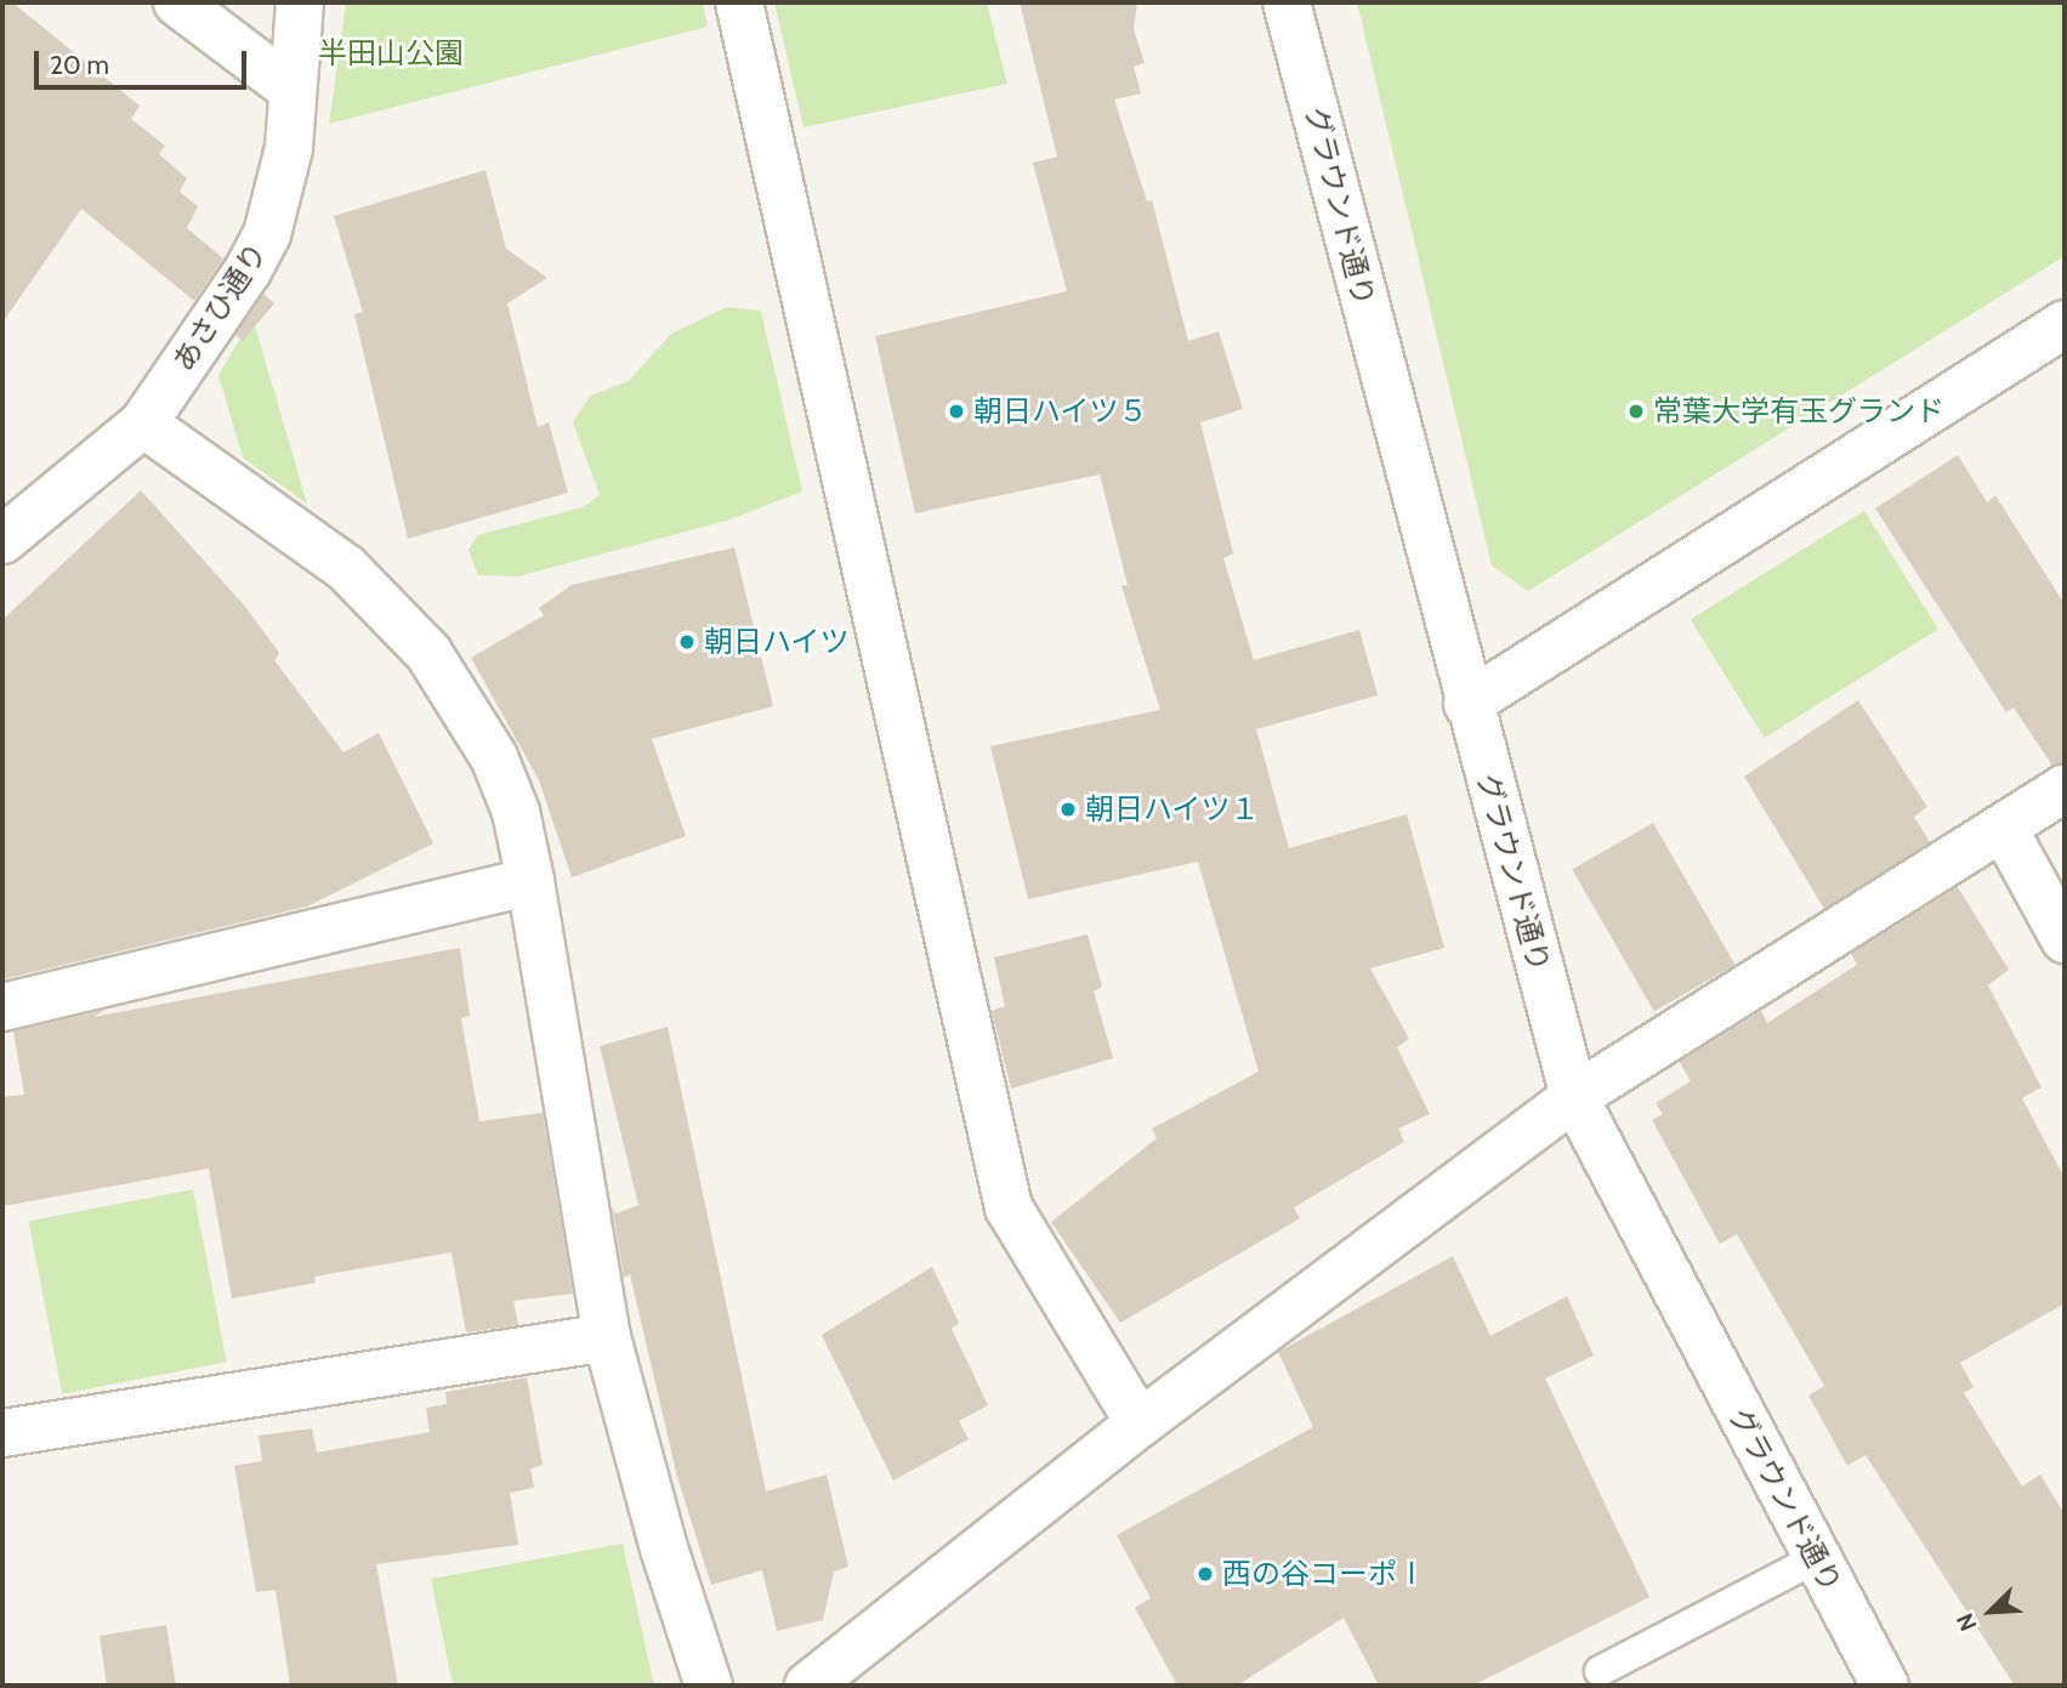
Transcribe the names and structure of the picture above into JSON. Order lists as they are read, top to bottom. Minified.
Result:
{"streets":{"street":["グラウンド通り","あさひ通り"]},"parks":["半田山公園"],"places":["朝日ハイツ５","常葉大学有玉グランド","朝日ハイツ","朝日ハイツ１","西の谷コーポⅠ"],"scale_bar":"20 m","north":"bottom left"}
